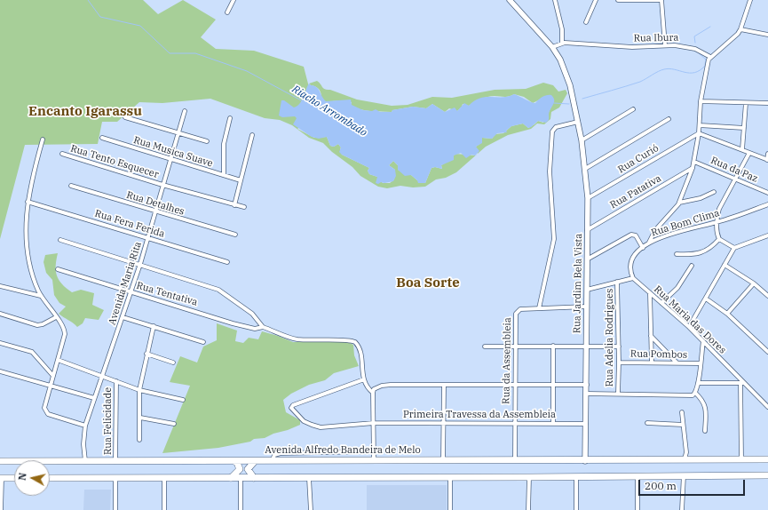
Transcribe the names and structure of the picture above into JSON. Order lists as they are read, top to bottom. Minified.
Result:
{"streets":{"highway":["Avenida Alfredo Bandeira de Melo"],"main road":["Rua Jardim Bela Vista"],"street":["Rua Ibura","Rua Musica Suave","Rua Curió","Rua Tento Esquecer","Rua da Paz","Rua Patativa","Rua Detalhes","Rua Bom Clima","Rua Fera Ferida","Avenida Maria Rita","Rua Tentativa","Rua Maria das Dores","Rua Adelia Rodrigues","Rua Pombos","Rua da Assembleia","Primeira Travessa da Assembleia","Rua Felicidade"]},"crossings":[["Rua Musica Suave","Avenida Maria Rita"],["Rua Curió","Rua Jardim Bela Vista"],["Rua Tento Esquecer","Avenida Maria Rita"],["Rua Patativa","Rua Jardim Bela Vista"],["Rua Detalhes","Avenida Maria Rita"],["Rua Bom Clima","Rua Maria das Dores"],["Rua Fera Ferida","Avenida Maria Rita"],["Avenida Maria Rita","Rua Tentativa"],["Avenida Maria Rita","Avenida Alfredo Bandeira de Melo"],["Rua Jardim Bela Vista","Rua da Assembleia"],["Rua Jardim Bela Vista","Primeira Travessa da Assembleia"],["Rua Jardim Bela Vista","Avenida Alfredo Bandeira de Melo"],["Rua Adelia Rodrigues","Rua Pombos"],["Rua da Assembleia","Primeira Travessa da Assembleia"],["Rua da Assembleia","Avenida Alfredo Bandeira de Melo"],["Rua Felicidade","Avenida Alfredo Bandeira de Melo"]],"districts":["Encanto Igarassu","Boa Sorte"],"water":["Riacho Arrombado"],"scale_bar":"200 m","north":"left"}
